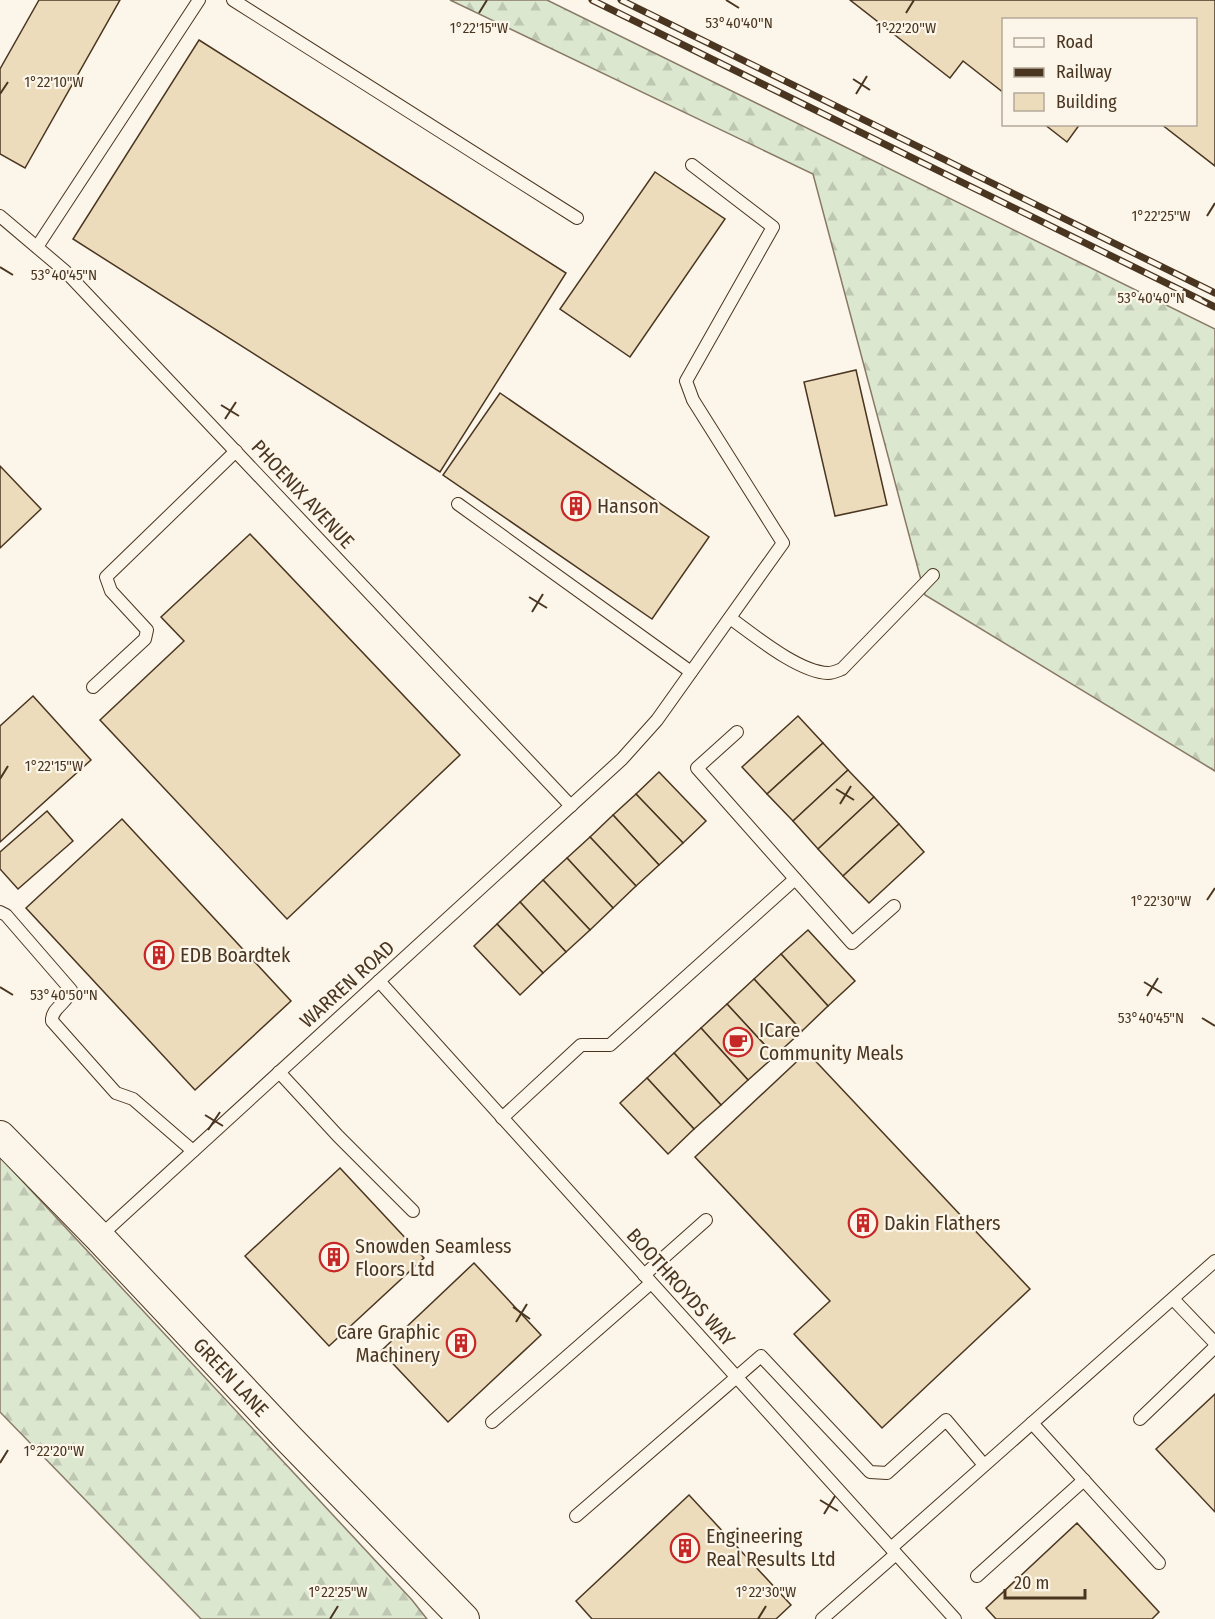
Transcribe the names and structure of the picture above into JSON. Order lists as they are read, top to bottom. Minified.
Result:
{"streets":{"street":["GREEN LANE"],"lane":["PHOENIX AVENUE","WARREN ROAD","BOOTHROYDS WAY"]},"crossings":[["PHOENIX AVENUE","WARREN ROAD"],["WARREN ROAD","BOOTHROYDS WAY"],["WARREN ROAD","GREEN LANE"]],"places":{"building":["Hanson","EDB Boardtek","Dakin Flathers","Snowden Seamless Floors Ltd","Care Graphic Machinery","Engineering Real Results Ltd"],"cafe":["ICare Community Meals"]},"legend":["Road","Railway","Building"],"scale_bar":"20 m","coordinates":["53°40'40\"N","1°22'15\"W","1°22'20\"W","1°22'10\"W","1°22'25\"W","53°40'45\"N","1°22'30\"W","53°40'50\"N"]}
